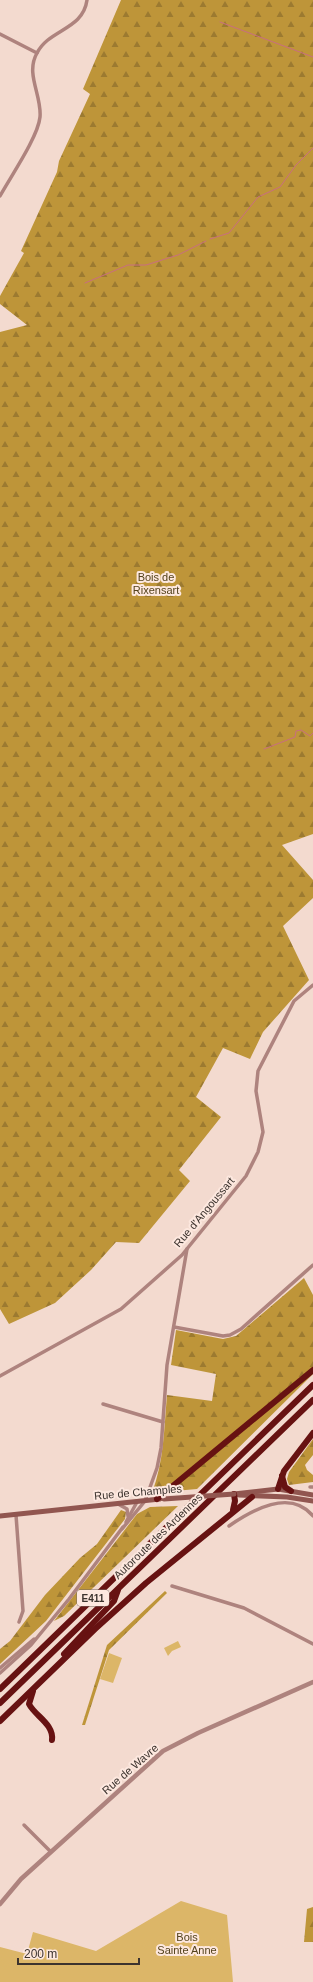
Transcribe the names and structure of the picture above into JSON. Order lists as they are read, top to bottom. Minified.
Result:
{"streets":{"highway":["Autoroute des Ardennes","E411"],"main road":["Rue de Champles"],"street":["Rue d'Angoussart","Rue de Wavre"]},"parks":["Bois de Rixensart","Bois Sainte Anne"],"scale_bar":"200 m"}
